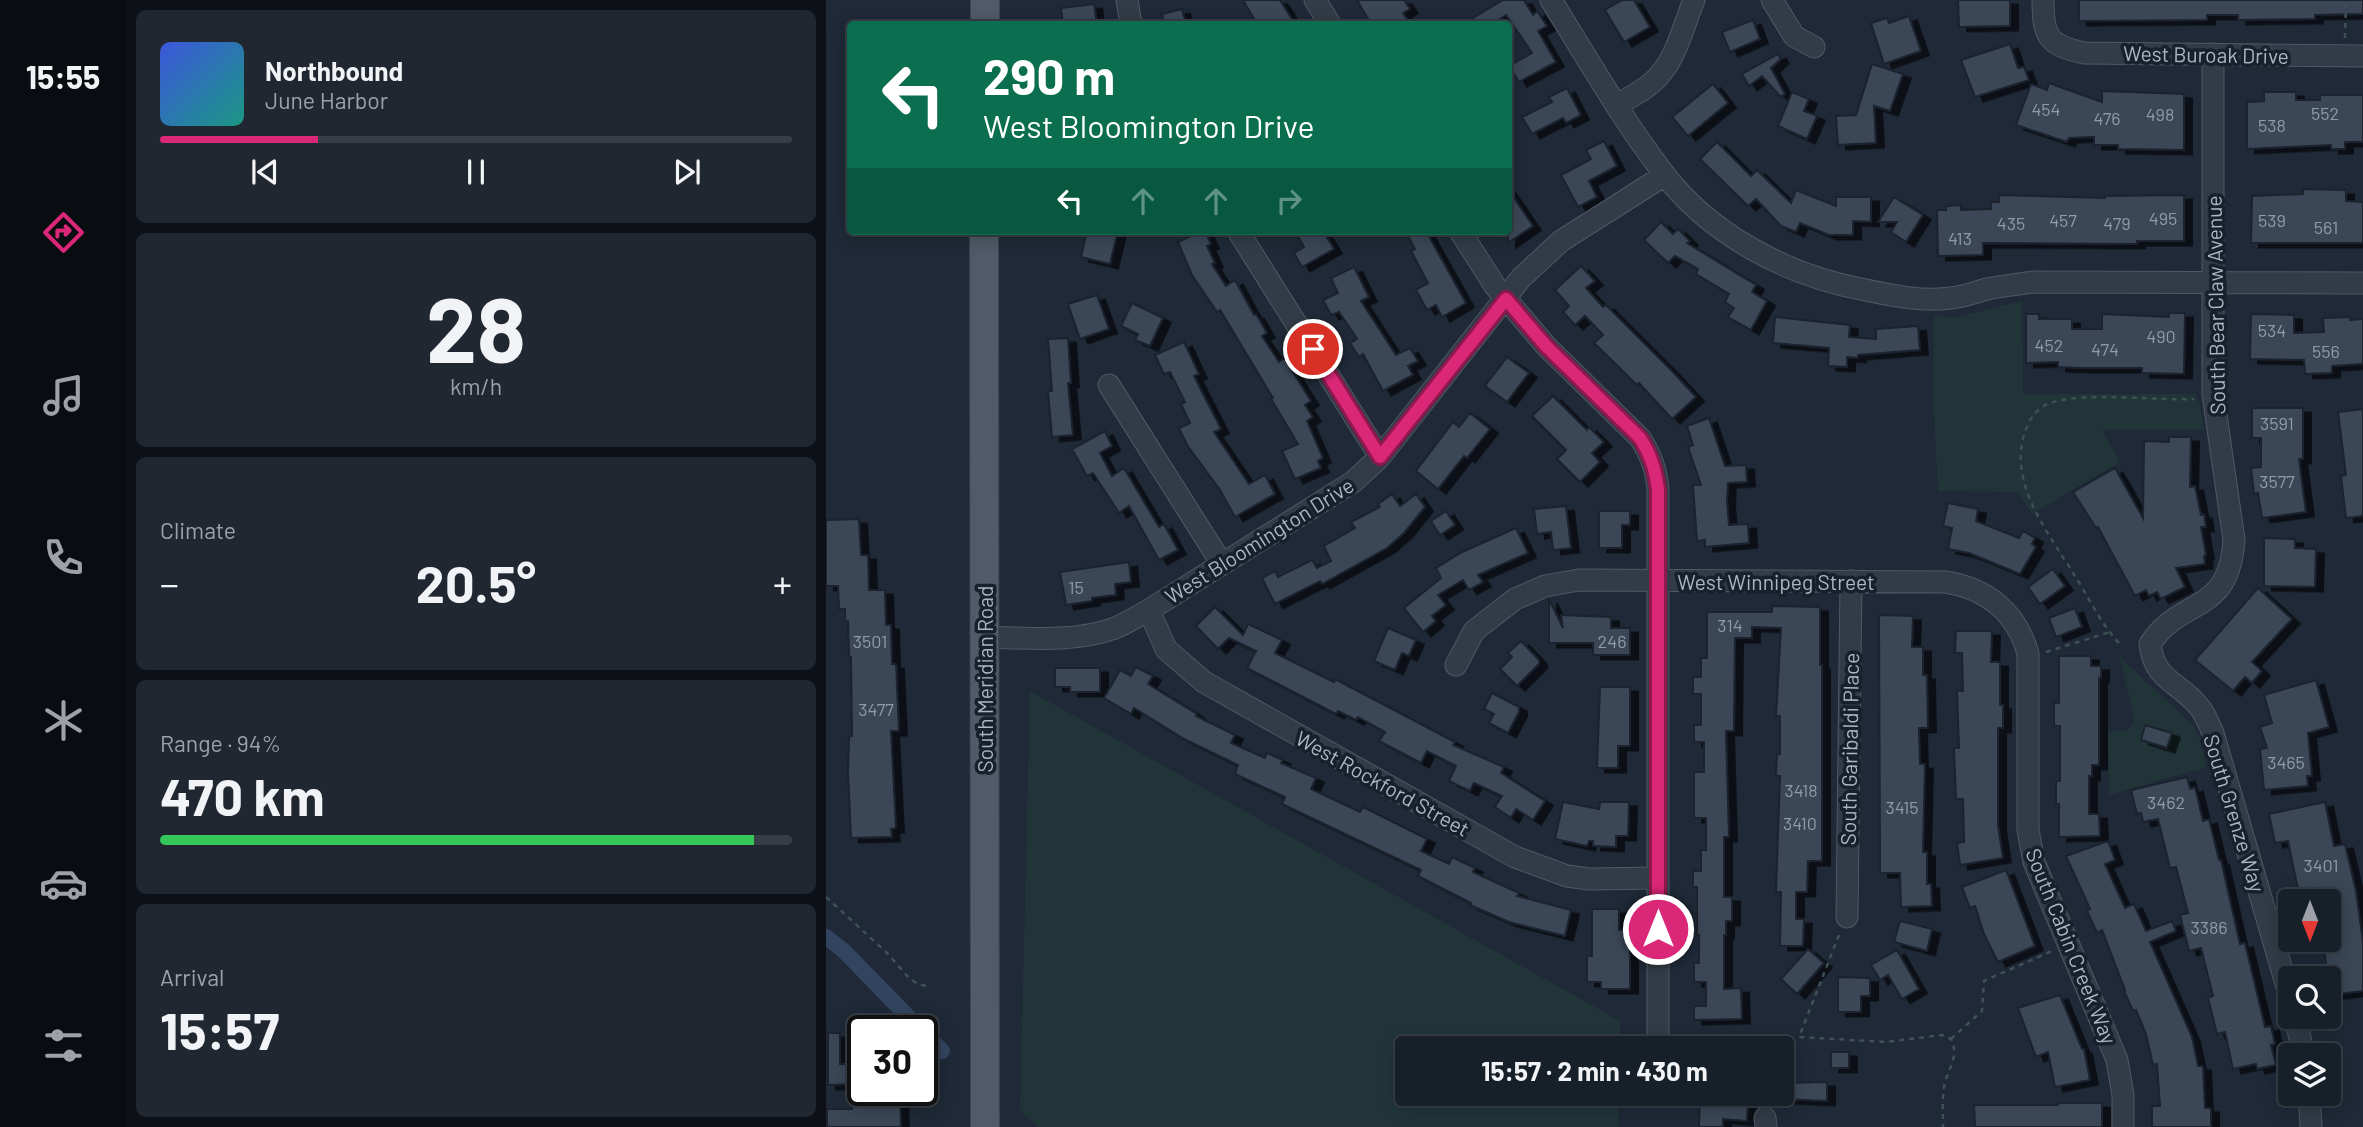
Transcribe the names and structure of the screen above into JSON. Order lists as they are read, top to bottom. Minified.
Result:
{"streets":{"main road":["South Meridian Road"],"street":["West Buroak Drive","South Bear Claw Avenue","West Bloomington Drive","West Winnipeg Street","South Garibaldi Place","West Rockford Street","South Grenze Way","South Cabin Creek Way"]},"crossings":[["West Buroak Drive","South Bear Claw Avenue"],["South Bear Claw Avenue","South Grenze Way"],["West Bloomington Drive","South Meridian Road"],["West Bloomington Drive","West Rockford Street"],["West Winnipeg Street","South Garibaldi Place"],["West Winnipeg Street","South Cabin Creek Way"]],"house_numbers":["454","552","498","476","538","495","457","539","435","479","561","413","534","490","452","474","556","3591","3577","15","314","3501","246","3477","3465","3418","3462","3415","3410","3401","3386"],"north":"bottom","page":{"tabs":"15:55","turn":["290 m","West Bloomington Drive"],"song":["Northbound","June Harbor"],"tile":[["28","km/h"],"Climate",["Range · 94%","470 km"],["Arrival","15:57"]],"heat":["−","20.5°","+"],"limit":"30","trip":"15:57 · 2 min · 430 m"}}
